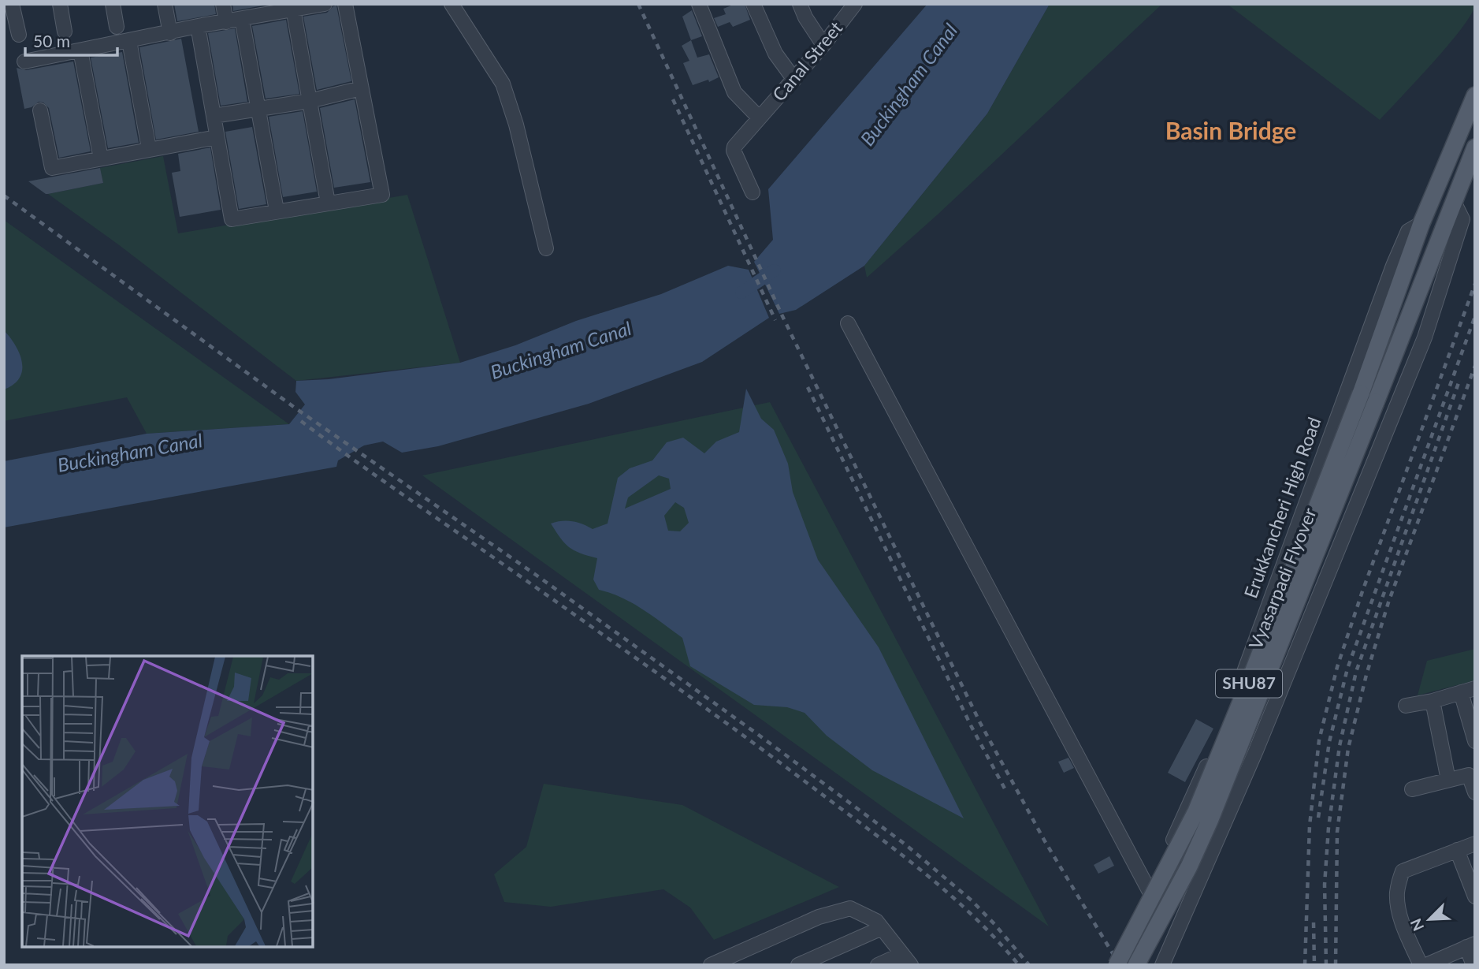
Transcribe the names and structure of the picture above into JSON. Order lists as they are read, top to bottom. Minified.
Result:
{"streets":{"main road":["Erukkancheri High Road","Vyasarpadi Flyover","SHU87"],"street":["Canal Street"]},"crossings":[["Erukkancheri High Road","Vyasarpadi Flyover"],["Vyasarpadi Flyover","SHU87"]],"districts":["Basin Bridge"],"water":["Buckingham Canal"],"scale_bar":"50 m","north":"bottom left"}
